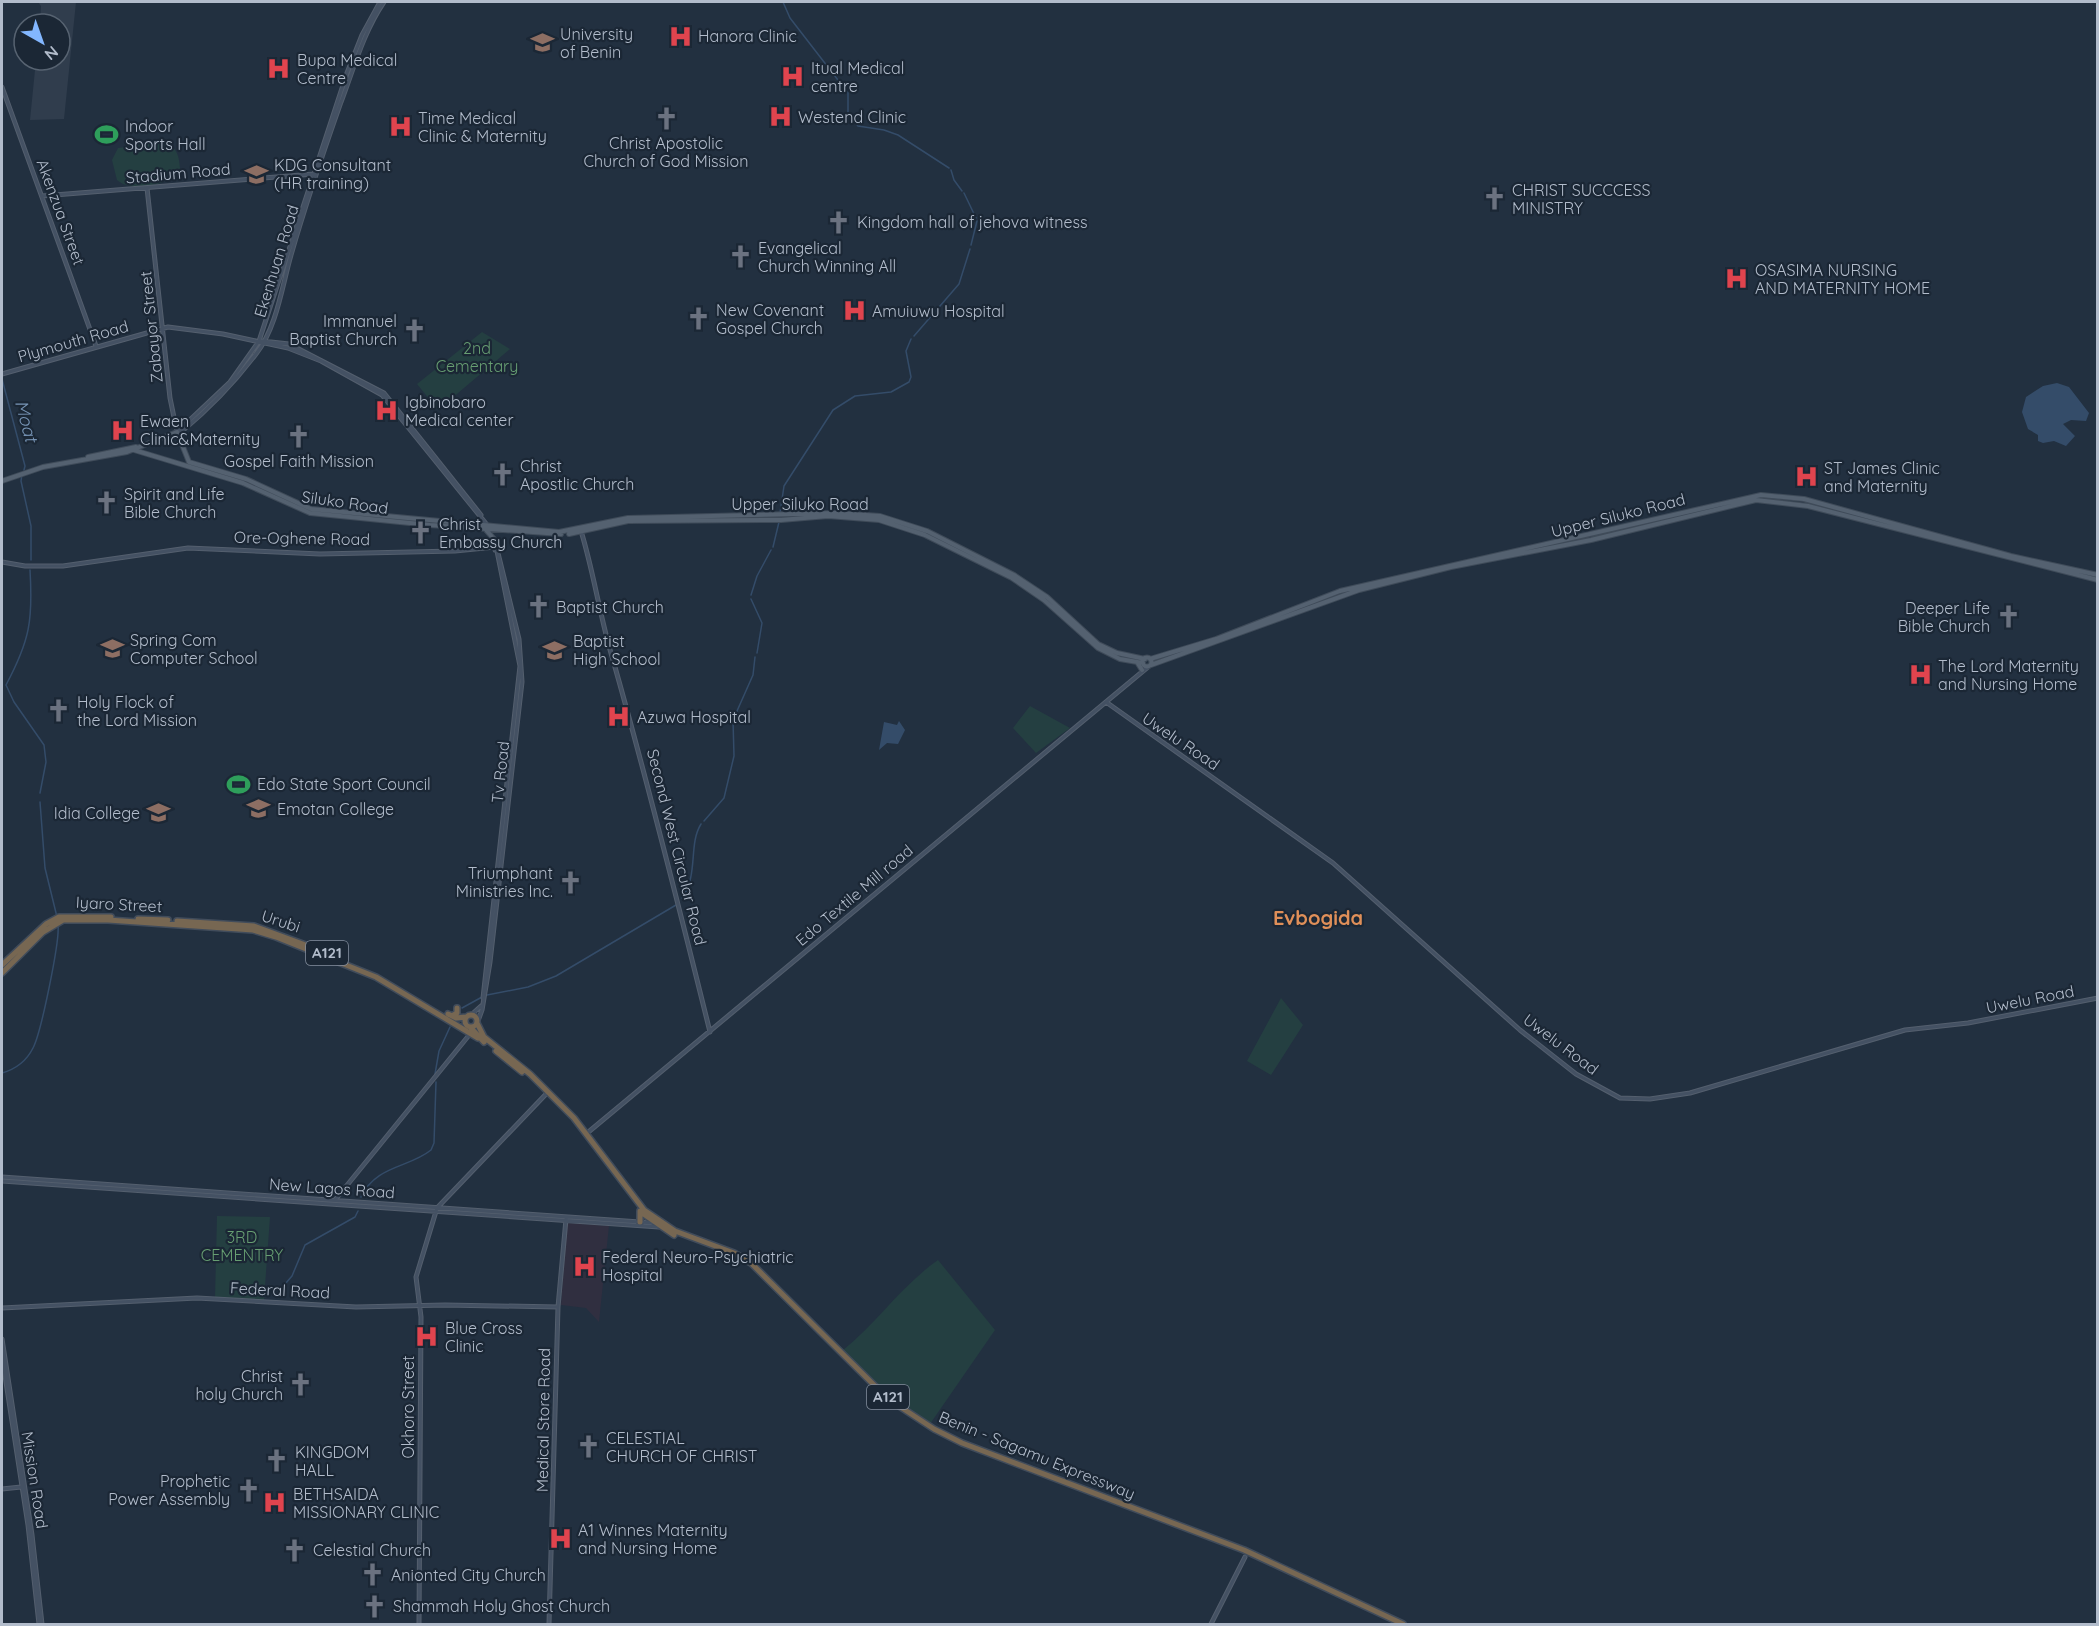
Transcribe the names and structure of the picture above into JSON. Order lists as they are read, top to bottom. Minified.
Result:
{"streets":{"highway":["Iyaro Street","Urubi","A121","Benin - Sagamu Expressway"],"main road":["Ekenhuan Road","Zabayor Street","Siluko Road","Upper Siluko Road"],"street":["Stadium Road","Akenzua Street","Plymouth Road","Ore-Oghene Road","Uwelu Road","Tv Road","Second West Circular Road","Edo Textile Mill road","New Lagos Road","Federal Road","Okhoro Street","Medical Store Road","Mission Road"]},"crossings":[["Stadium Road","Akenzua Street"],["Stadium Road","Ekenhuan Road"],["Stadium Road","Zabayor Street"],["Akenzua Street","Plymouth Road"],["Ekenhuan Road","Zabayor Street"],["Ekenhuan Road","Plymouth Road"],["Ekenhuan Road","Siluko Road"],["Zabayor Street","Plymouth Road"],["Zabayor Street","Siluko Road"],["Plymouth Road","Siluko Road"],["Plymouth Road","Upper Siluko Road"],["Siluko Road","Upper Siluko Road"],["Upper Siluko Road","Second West Circular Road"],["Upper Siluko Road","Edo Textile Mill road"],["Ore-Oghene Road","Tv Road"],["Uwelu Road","Edo Textile Mill road"],["Tv Road","A121"],["Tv Road","Benin - Sagamu Expressway"],["Second West Circular Road","Edo Textile Mill road"],["Edo Textile Mill road","A121"],["Edo Textile Mill road","Benin - Sagamu Expressway"],["Iyaro Street","Urubi"],["Urubi","A121"],["A121","New Lagos Road"],["A121","Okhoro Street"],["A121","Benin - Sagamu Expressway"],["New Lagos Road","Okhoro Street"],["New Lagos Road","Medical Store Road"],["New Lagos Road","Benin - Sagamu Expressway"],["Federal Road","Okhoro Street"],["Federal Road","Medical Store Road"]],"districts":["Evbogida"],"water":["Moat"],"parks":["2nd Cementary","3RD CEMENTRY"],"places":{"hospital":["Hanora Clinic","Bupa Medical Centre","Itual Medical centre","Westend Clinic","Time Medical Clinic & Maternity","OSASIMA NURSING AND MATERNITY HOME","Amuiuwu Hospital","Igbinobaro Medical center","Ewaen Clinic&Maternity","ST James Clinic and Maternity","The Lord Maternity and Nursing Home","Azuwa Hospital","Federal Neuro-Psychiatric Hospital","Blue Cross Clinic","BETHSAIDA MISSIONARY CLINIC","A1 Winnes Maternity and Nursing Home"],"school or university":["University of Benin","KDG Consultant (HR training)","Spring Com Computer School","Baptist High School","Emotan College","Idia College"],"church":["Christ Apostolic Church of God Mission","CHRIST SUCCCESS MINISTRY","Kingdom hall of jehova witness","Evangelical Church Winning All","New Covenant Gospel Church","Immanuel Baptist Church","Gospel Faith Mission","Christ Apostlic Church","Spirit and Life Bible Church","Christ Embassy Church","Baptist Church","Deeper Life Bible Church","Holy Flock of the Lord Mission","Triumphant Ministries Inc.","Christ holy Church","CELESTIAL CHURCH OF CHRIST","KINGDOM HALL","Prophetic Power Assembly","Celestial Church","Anionted City Church","Shammah Holy Ghost Church"],"sports":["Indoor Sports Hall","Edo State Sport Council"]},"north":"bottom right"}
